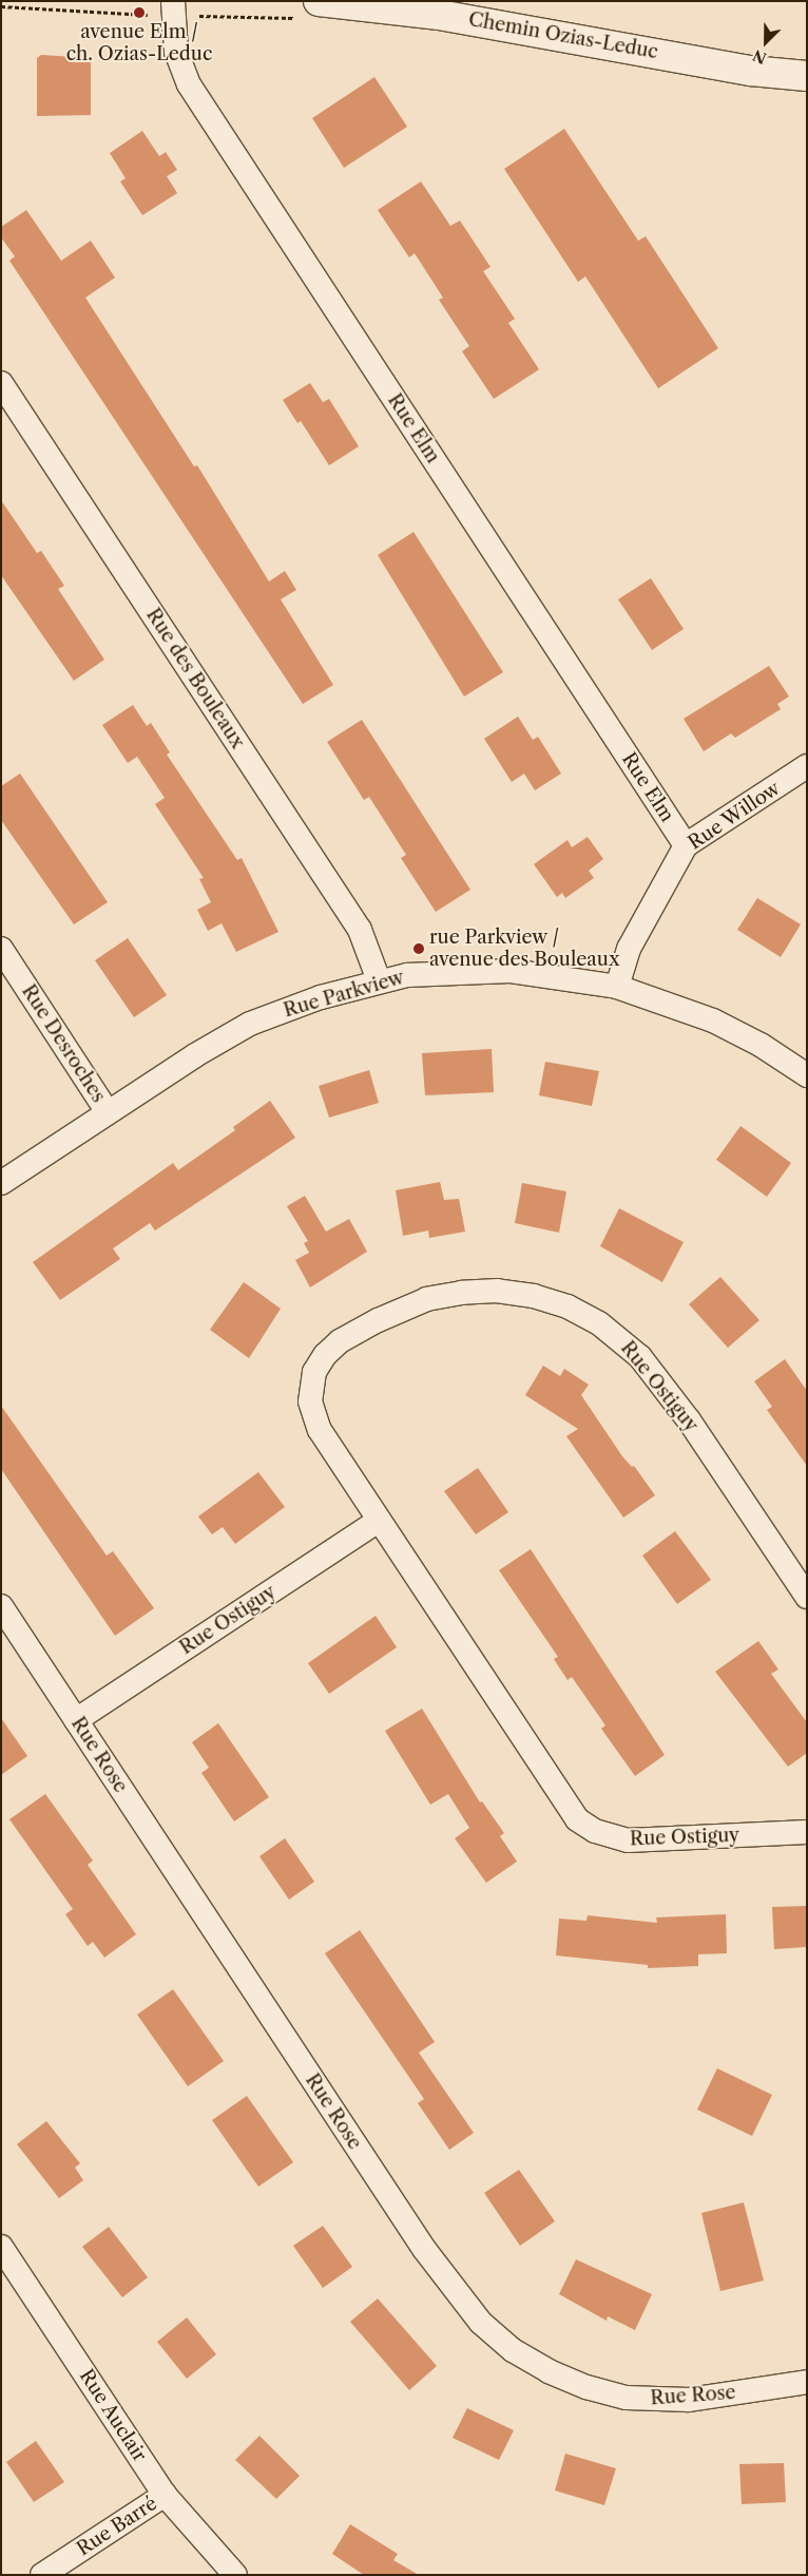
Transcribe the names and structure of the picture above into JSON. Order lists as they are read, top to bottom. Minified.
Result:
{"streets":{"street":["Chemin Ozias-Leduc","Rue Elm","Rue des Bouleaux","Rue Willow","Rue Parkview","Rue Desroches","Rue Ostiguy","Rue Rose","Rue Auclair","Rue Barré"]},"crossings":[["Rue Elm","Rue Willow"],["Rue des Bouleaux","Rue Parkview"],["Rue Willow","Rue Parkview"],["Rue Parkview","Rue Desroches"],["Rue Ostiguy","Rue Rose"],["Rue Auclair","Rue Barré"]],"places":["avenue Elm / ch. Ozias-Leduc","rue Parkview / avenue des Bouleaux"],"north":"bottom left"}
